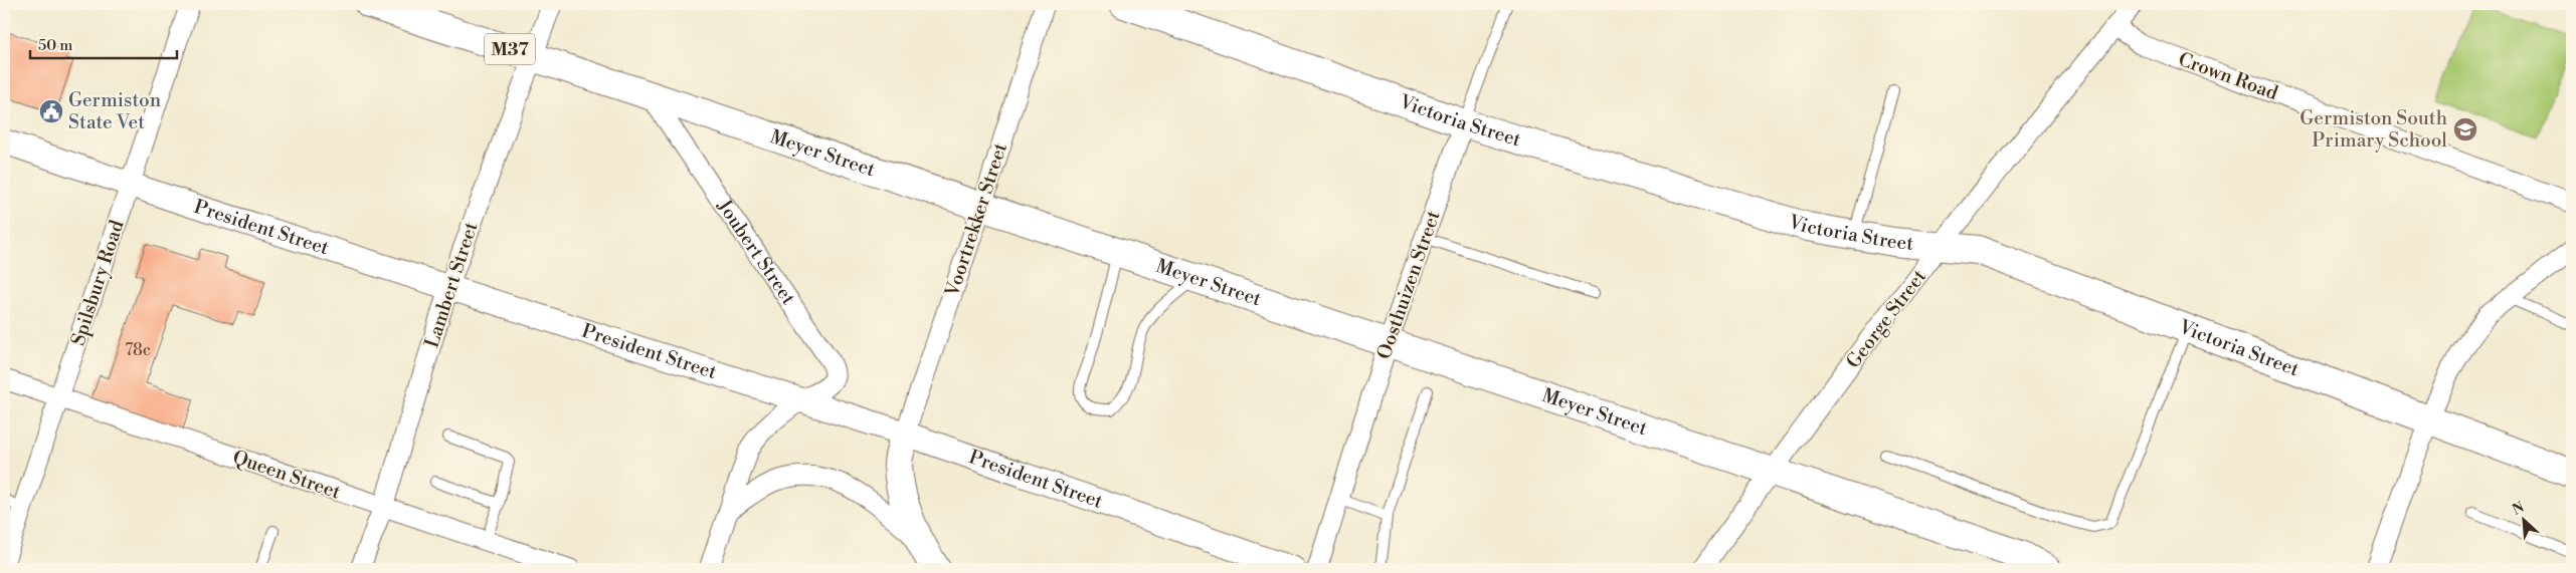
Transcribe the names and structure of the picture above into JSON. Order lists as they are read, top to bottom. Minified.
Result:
{"streets":{"main road":["M37","Victoria Street","Meyer Street"],"street":["Crown Road","Voortrekker Street","President Street","Joubert Street","Spilsbury Road","Lambert Street","Oosthuizen Street","George Street","Queen Street"]},"crossings":[["Crown Road","George Street"],["Victoria Street","Oosthuizen Street"],["Victoria Street","George Street"],["Meyer Street","Voortrekker Street"],["Meyer Street","Joubert Street"],["Meyer Street","Lambert Street"],["Meyer Street","Oosthuizen Street"],["Meyer Street","George Street"],["Voortrekker Street","President Street"],["President Street","Joubert Street"],["President Street","Spilsbury Road"],["President Street","Lambert Street"],["Spilsbury Road","Queen Street"],["Lambert Street","Queen Street"]],"places":{"public building":["Germiston State Vet"],"school or university":["Germiston South Primary School"]},"house_numbers":["78c"],"scale_bar":"50 m","north":"top left"}
